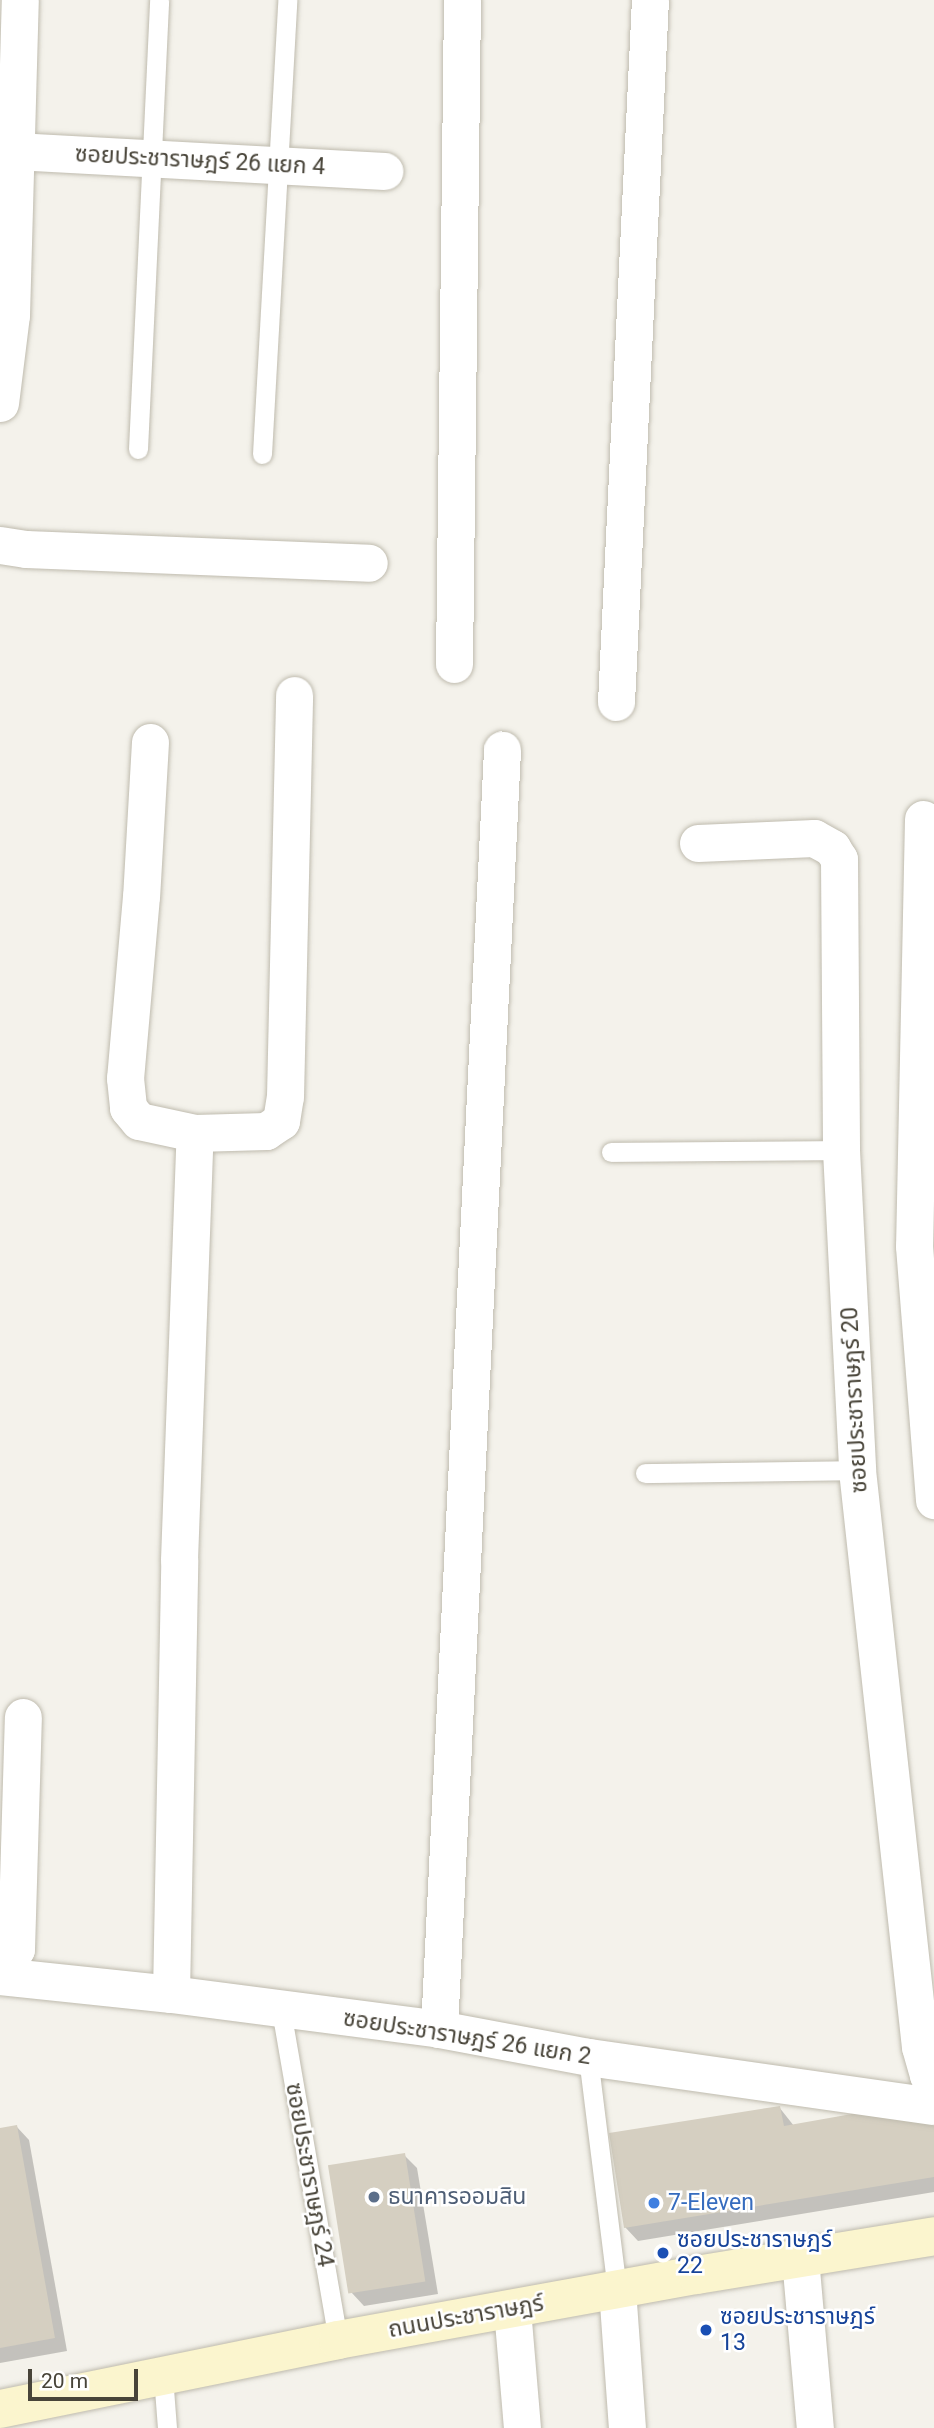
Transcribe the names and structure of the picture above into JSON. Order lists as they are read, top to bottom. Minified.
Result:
{"streets":{"main road":["ถนนประชาราษฎร์"],"street":["ซอยประชาราษฎร์ 26 แยก 4","ซอยประชาราษฎร์ 20","ซอยประชาราษฎร์ 26 แยก 2"],"lane":["ซอยประชาราษฎร์ 24"]},"crossings":[["ซอยประชาราษฎร์ 26 แยก 2","ซอยประชาราษฎร์ 24"],["ซอยประชาราษฎร์ 24","ถนนประชาราษฎร์"]],"places":["ธนาคารออมสิน","7-Eleven","ซอยประชาราษฎร์ 22","ซอยประชาราษฎร์ 13"],"scale_bar":"20 m"}
